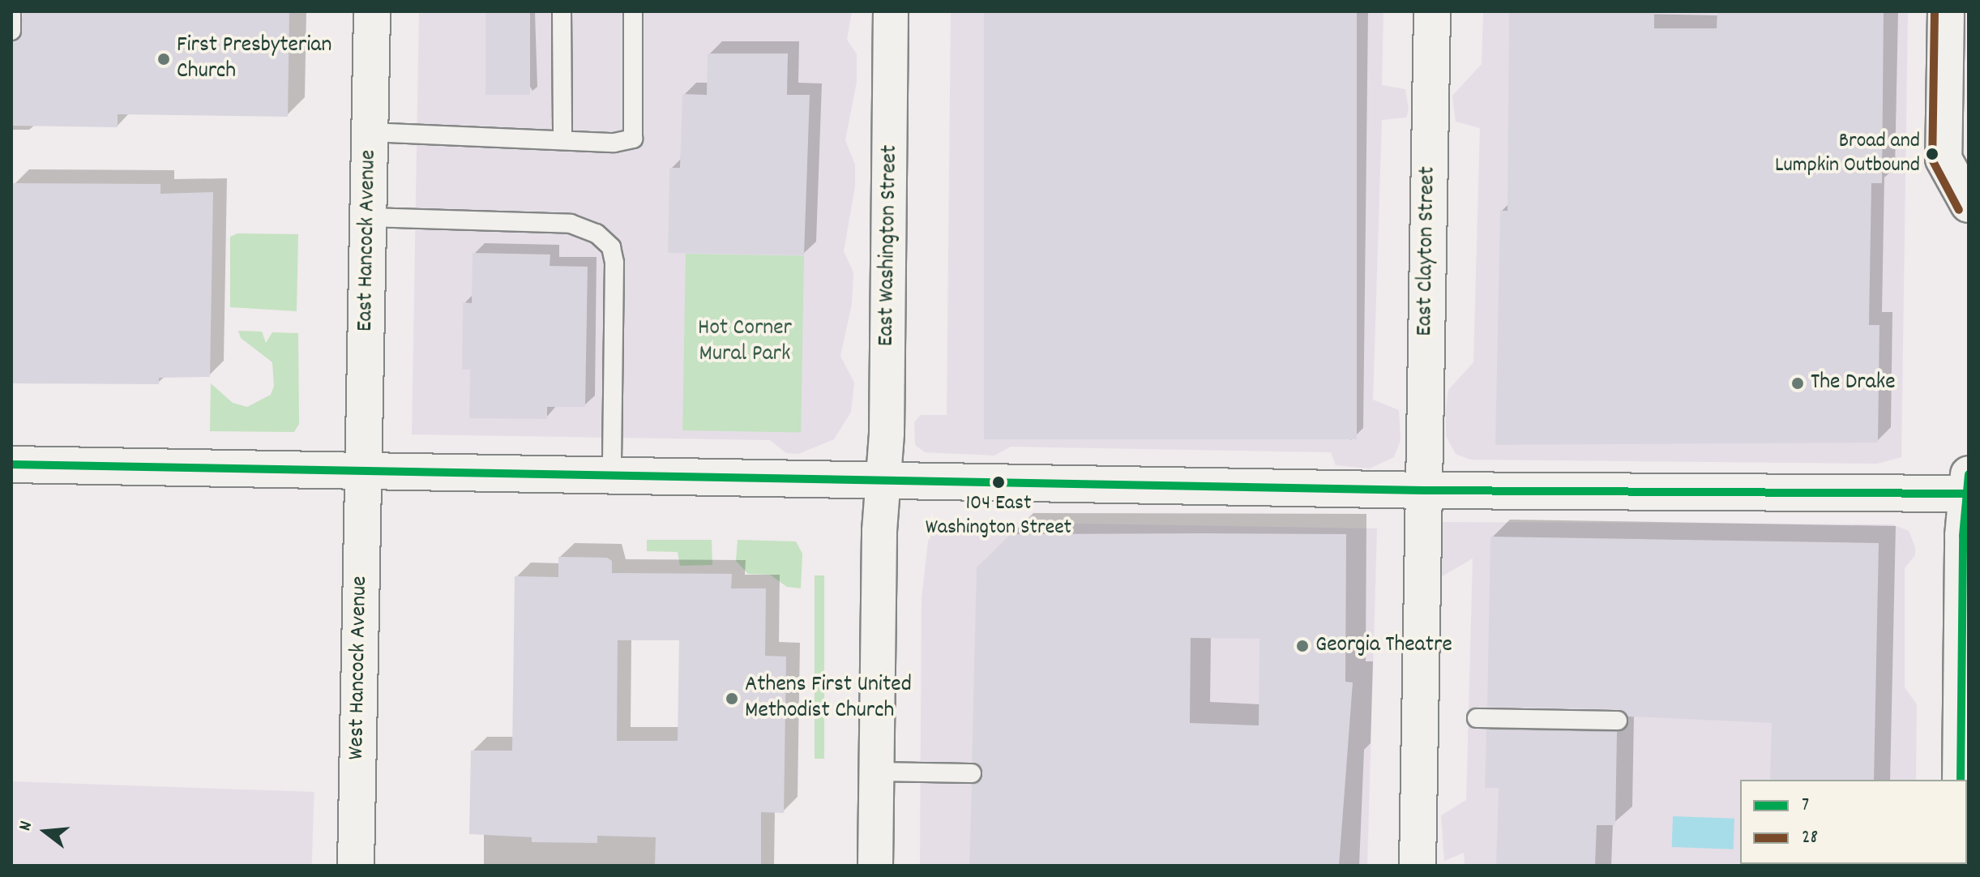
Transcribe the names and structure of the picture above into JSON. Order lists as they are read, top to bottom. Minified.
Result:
{"streets":{"main road":["East Hancock Avenue","East Clayton Street","West Hancock Avenue"],"street":["East Washington Street"]},"crossings":[["East Hancock Avenue","West Hancock Avenue"]],"parks":["Hot Corner Mural Park"],"places":["First Presbyterian Church","Broad and Lumpkin Outbound","The Drake","104 East Washington Street","Georgia Theatre","Athens First United Methodist Church"],"lines":["transit line 28","transit line 7"],"legend":["7","28"],"north":"left"}
